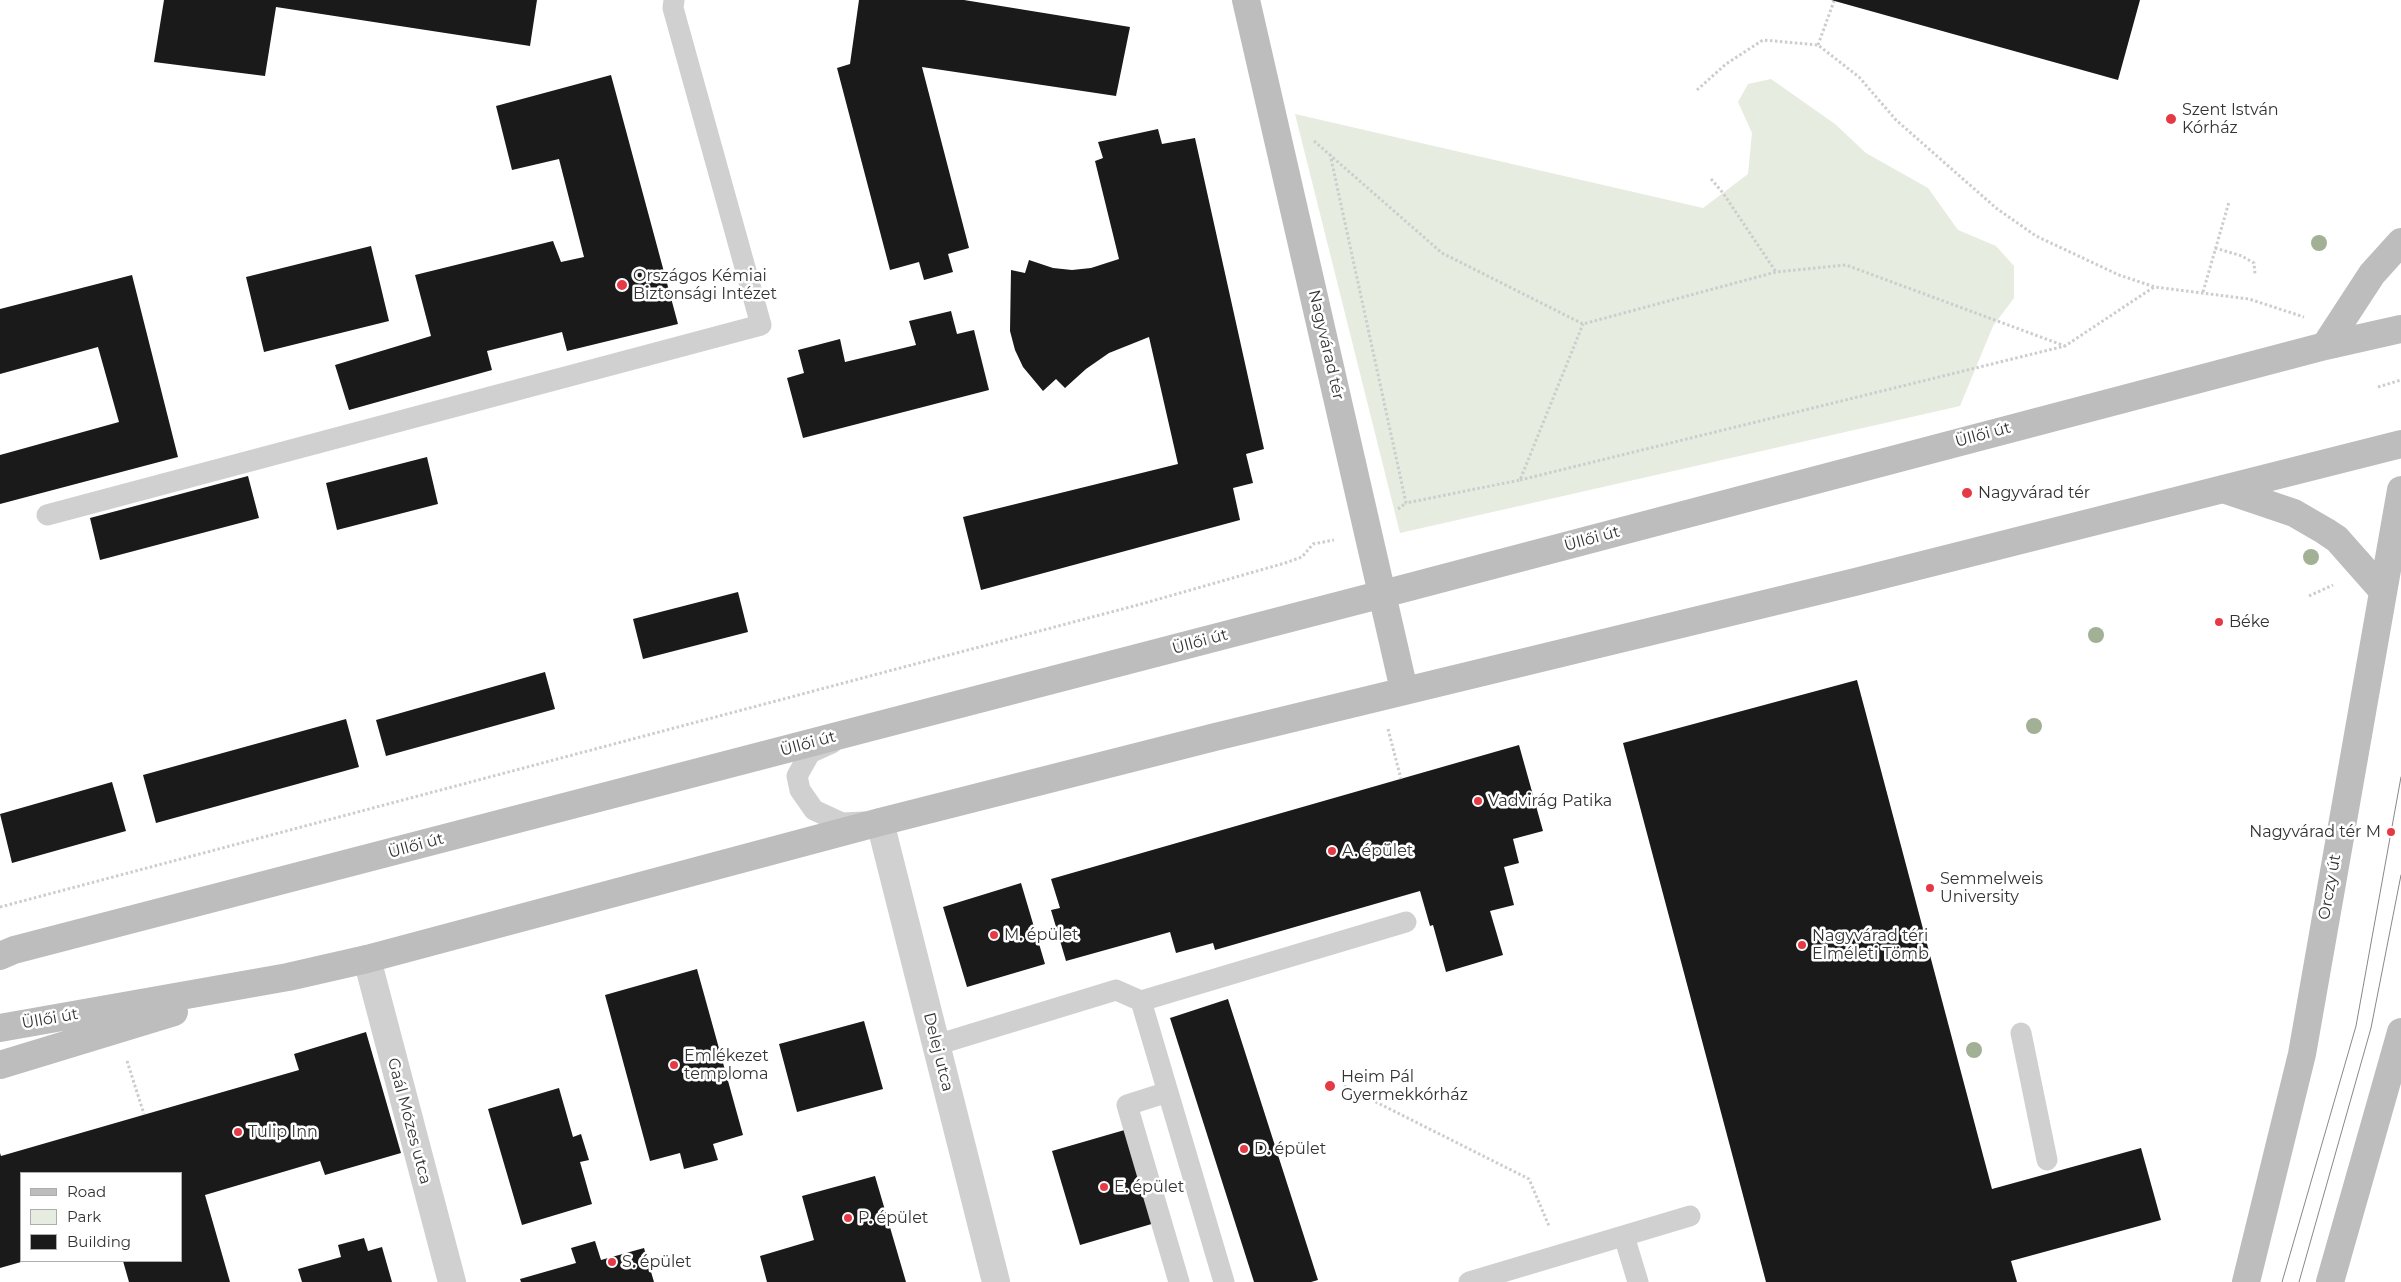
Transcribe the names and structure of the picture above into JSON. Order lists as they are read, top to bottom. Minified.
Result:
{"streets":{"main road":["Nagyvárad tér","Üllői út","Orczy út"],"street":["Delej utca","Gaál Mózes utca"]},"crossings":[["Nagyvárad tér","Üllői út"],["Üllői út","Delej utca"],["Üllői út","Gaál Mózes utca"]],"places":["Szent István Kórház","Országos Kémiai Biztonsági Intézet","Nagyvárad tér","Béke","Vadvirág Patika","Nagyvárad tér M","A. épület","Semmelweis University","M. épület","Nagyvárad téri Elméleti Tömb","Emlékezet temploma","Heim Pál Gyermekkórház","Tulip Inn","D. épület","E. épület","P. épület","S. épület"],"legend":["Road","Park","Building"]}
